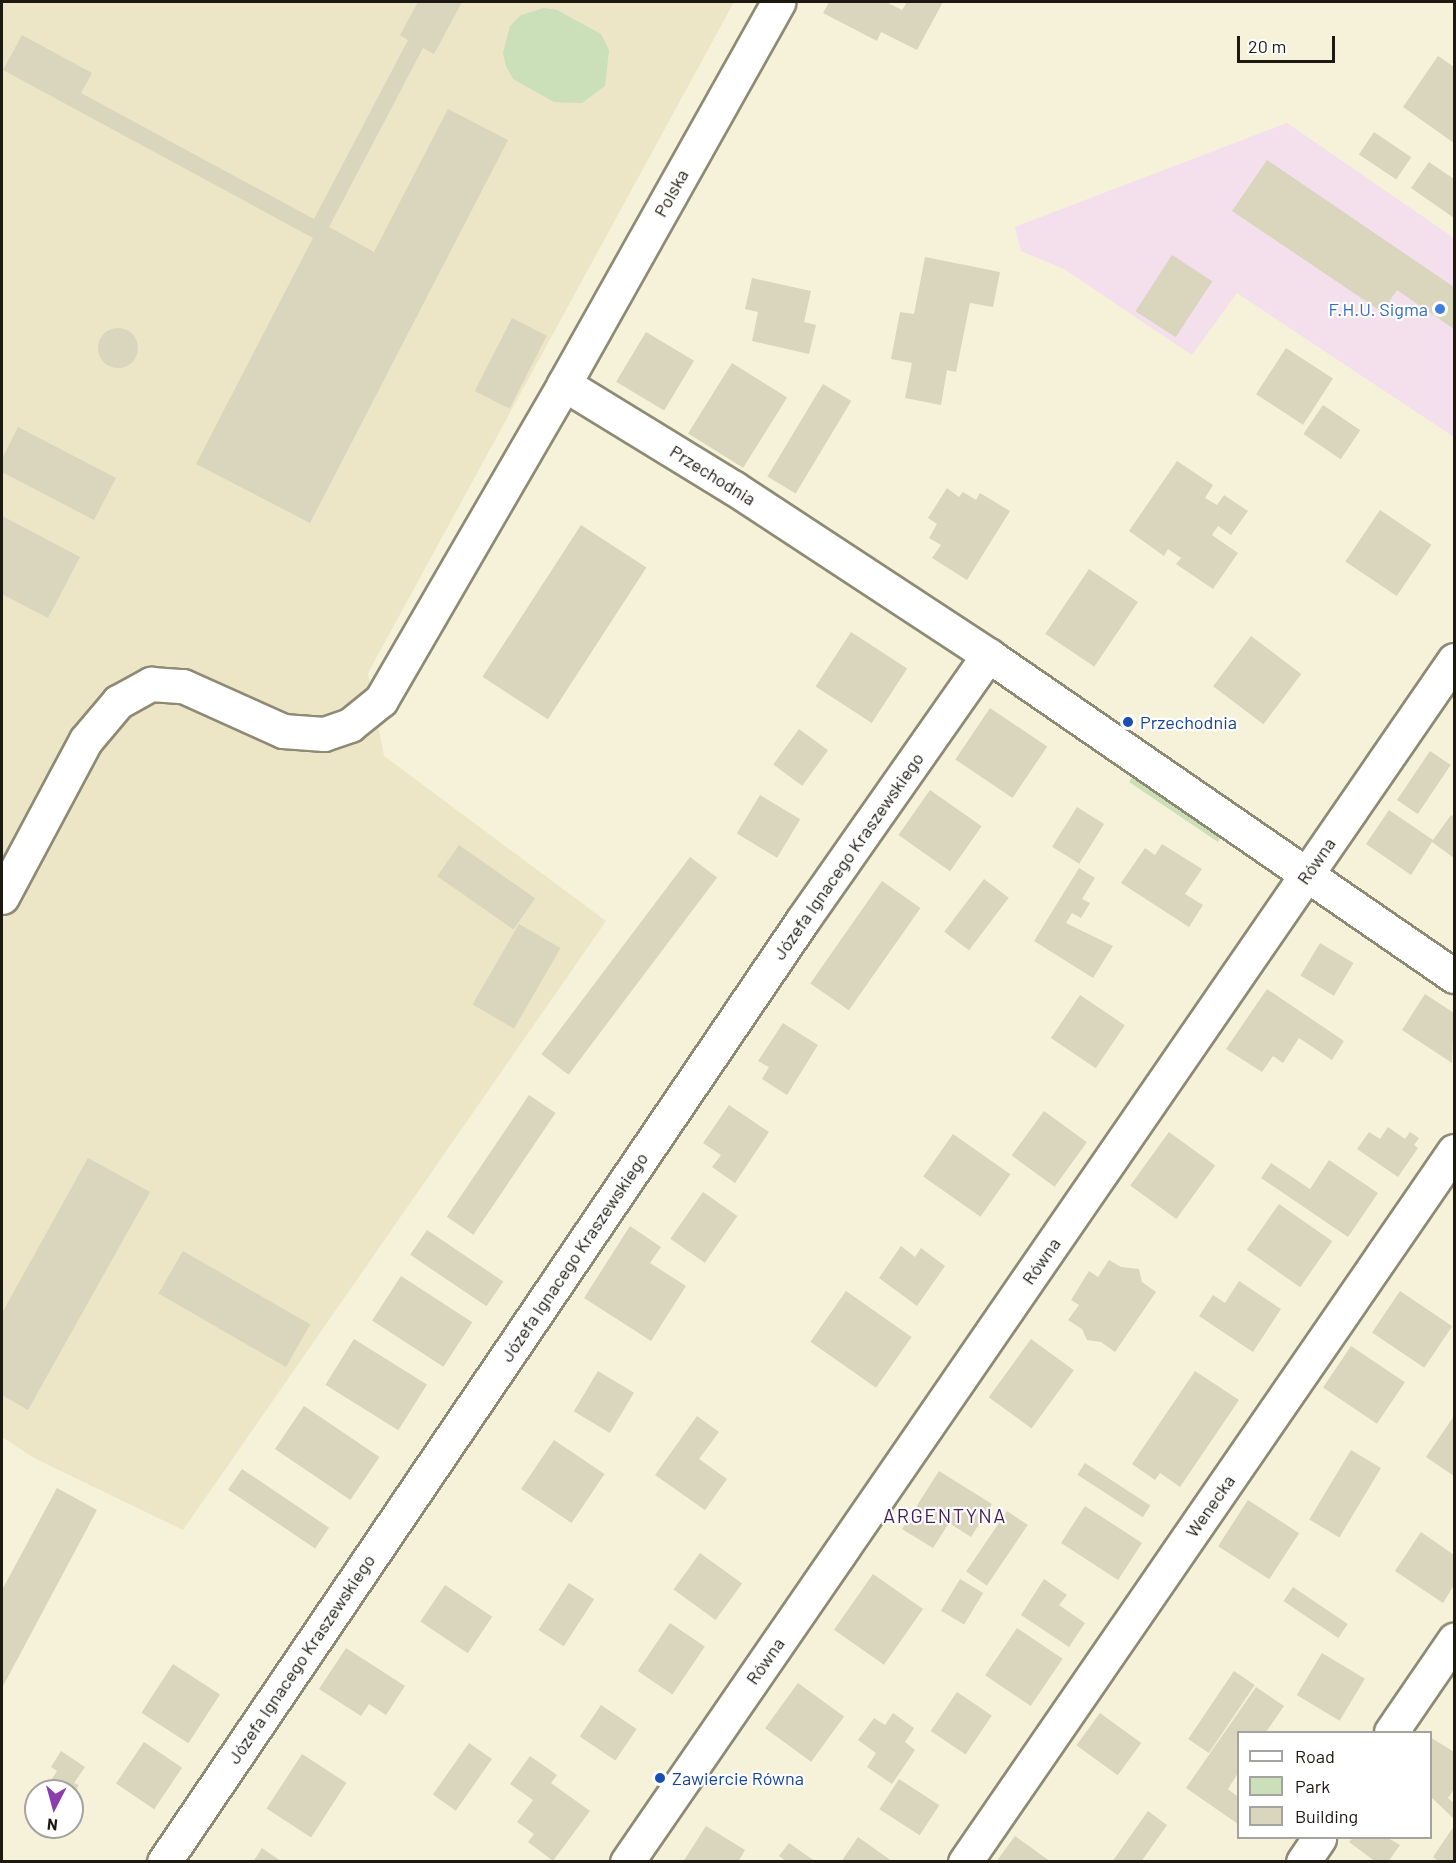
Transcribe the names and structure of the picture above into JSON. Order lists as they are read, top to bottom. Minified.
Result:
{"streets":{"street":["Polska","Przechodnia","Józefa Ignacego Kraszewskiego","Równa","Wenecka"]},"crossings":[["Polska","Przechodnia"],["Przechodnia","Józefa Ignacego Kraszewskiego"],["Przechodnia","Równa"]],"districts":["ARGENTYNA"],"places":["F.H.U. Sigma","Przechodnia","Zawiercie Równa"],"legend":["Road","Park","Building"],"scale_bar":"20 m","north":"bottom"}
